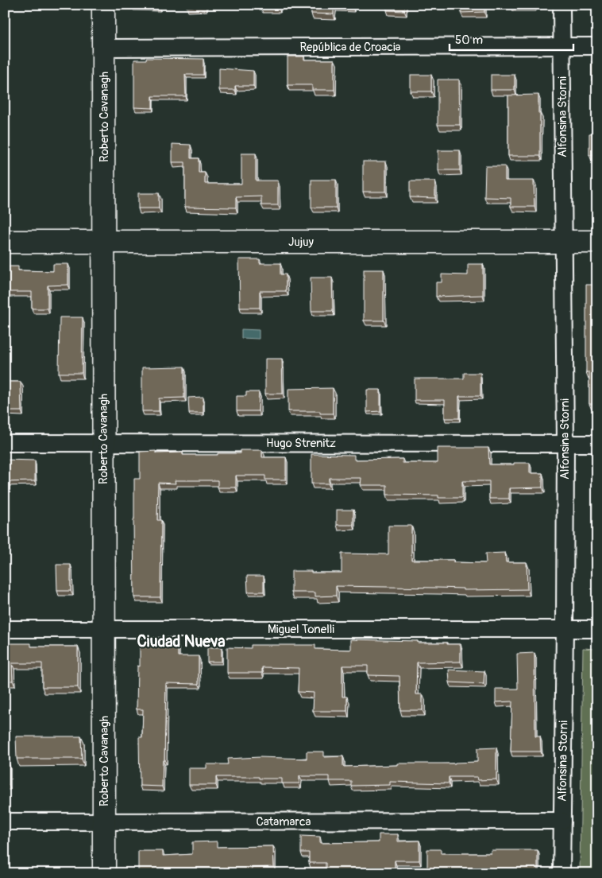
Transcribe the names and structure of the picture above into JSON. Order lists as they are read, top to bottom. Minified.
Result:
{"streets":{"main road":["Roberto Cavanagh","Jujuy"],"street":["República de Croacia","Alfonsina Storni","Hugo Strenitz","Miguel Tonelli","Catamarca"]},"crossings":[["República de Croacia","Roberto Cavanagh"],["República de Croacia","Alfonsina Storni"],["Roberto Cavanagh","Jujuy"],["Roberto Cavanagh","Hugo Strenitz"],["Roberto Cavanagh","Miguel Tonelli"],["Roberto Cavanagh","Catamarca"],["Alfonsina Storni","Jujuy"],["Alfonsina Storni","Hugo Strenitz"],["Alfonsina Storni","Miguel Tonelli"],["Alfonsina Storni","Catamarca"]],"districts":["Ciudad Nueva"],"scale_bar":"50 m"}
